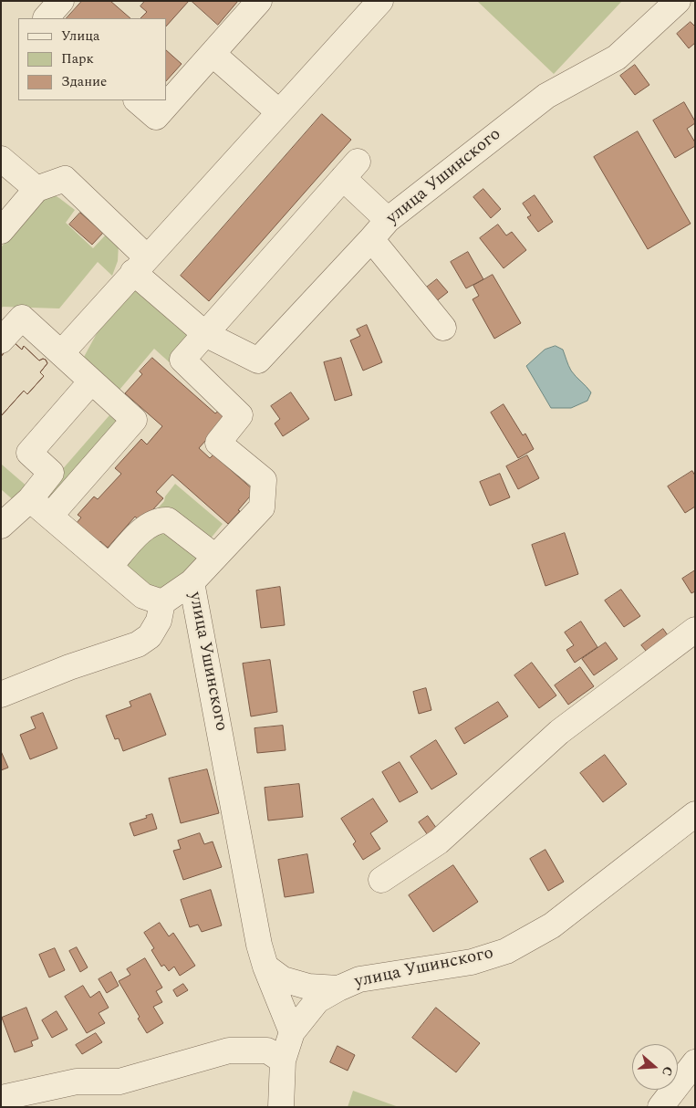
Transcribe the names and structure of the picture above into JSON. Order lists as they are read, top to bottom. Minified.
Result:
{"streets":{"street":["улица Ушинского"]},"legend":["Улица","Парк","Здание"],"north":"right"}
